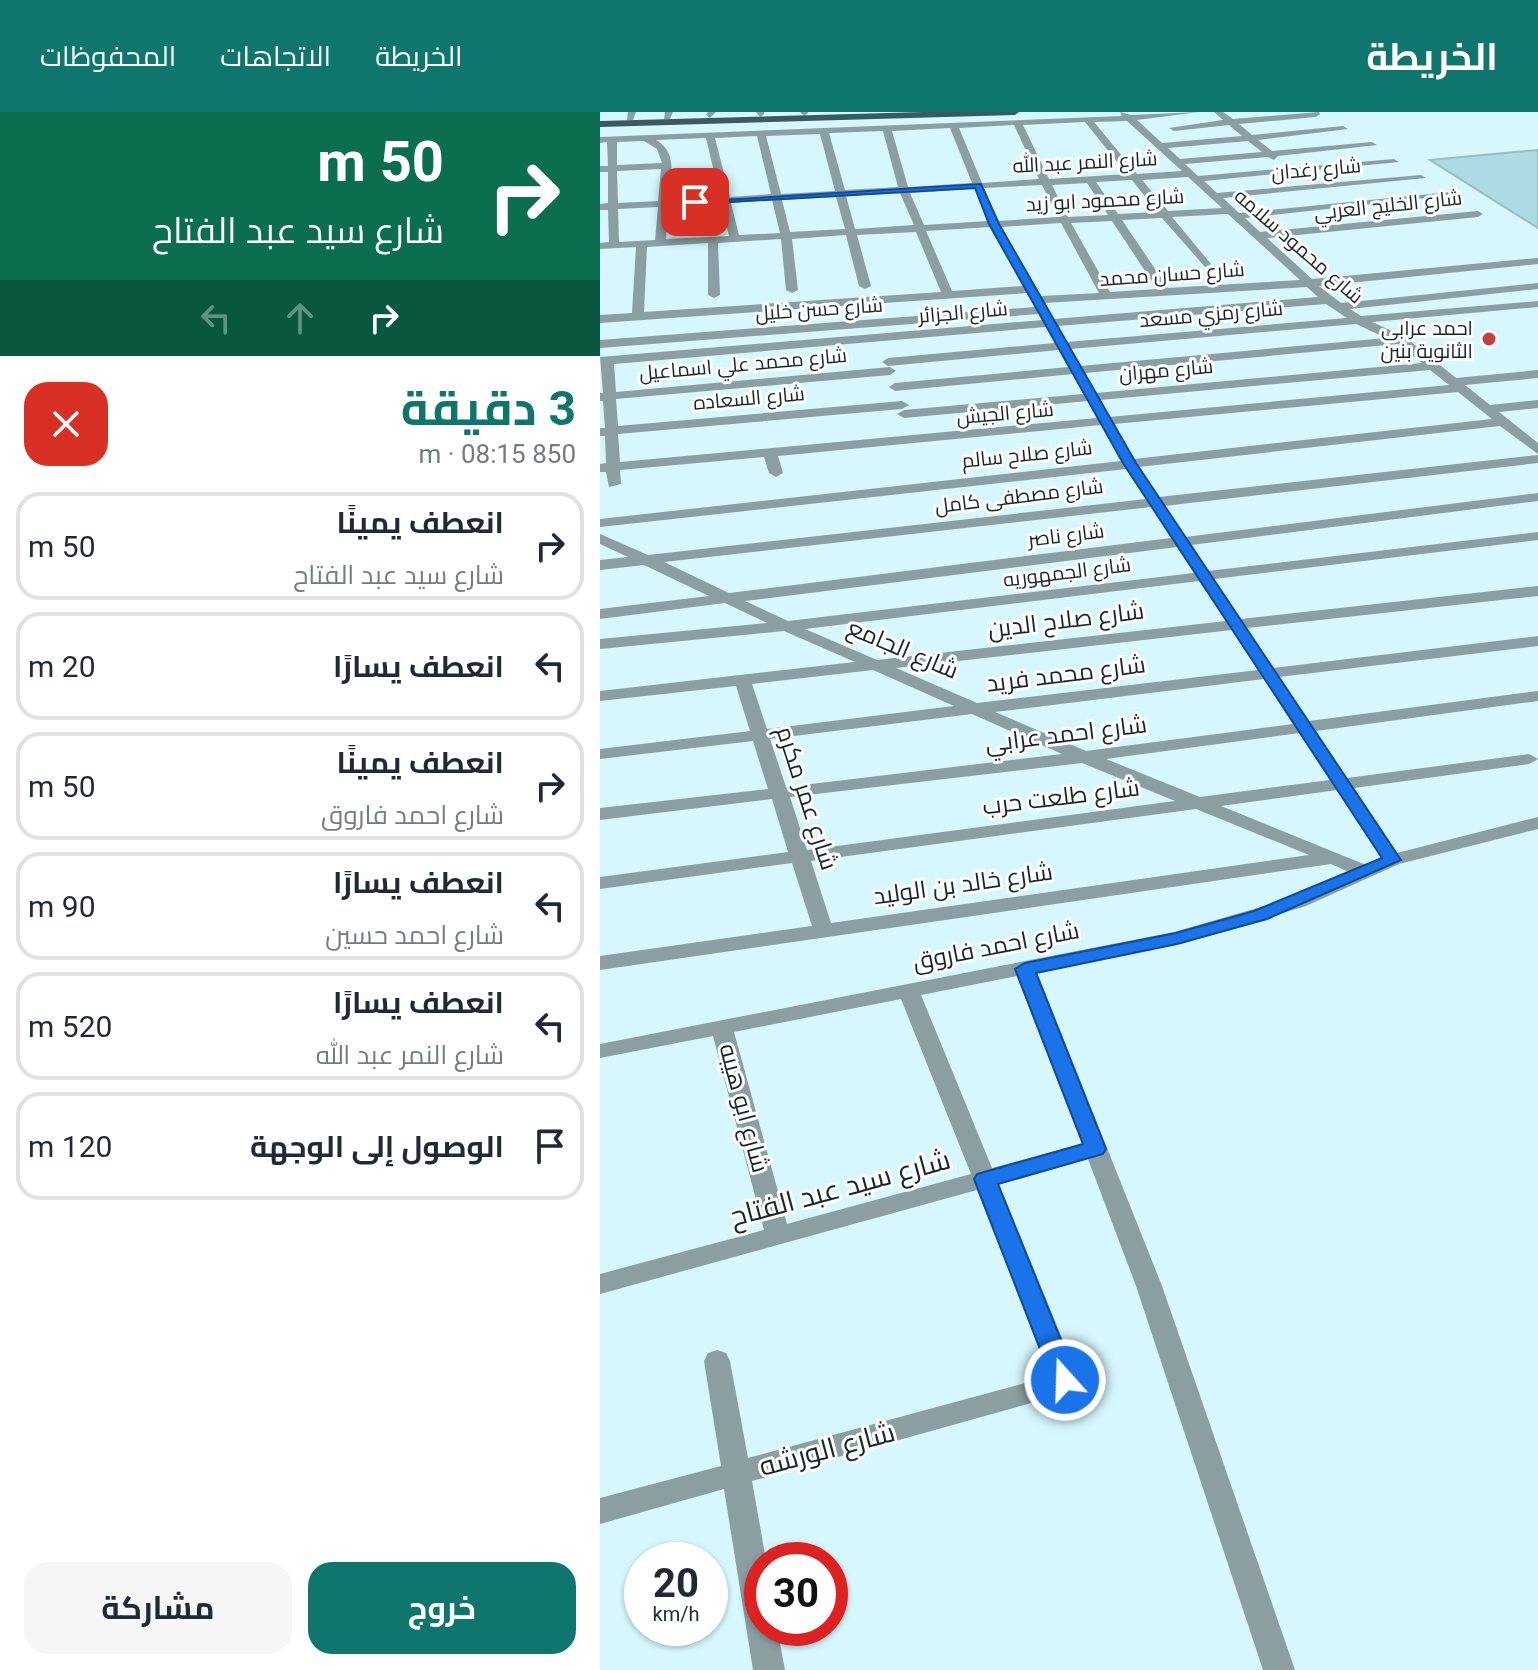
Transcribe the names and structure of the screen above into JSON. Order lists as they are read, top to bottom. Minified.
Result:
{"streets":{"street":["شارع النمر عبد الله","شارع رغدان","شارع محمود ابو زيد","شارع الخليج العربي","شارع محمود سلامه","شارع حسان محمد","شارع حسن خليل","شارع الجزائر","شارع رمزي مسعد","شارع محمد علي اسماعيل","شارع مهران","شارع السعاده","شارع الجيش","شارع صلاح سالم","شارع مصطفى كامل","شارع ناصر","شارع الجمهوريه","شارع صلاح الدين","شارع الجامع","شارع محمد فريد","شارع احمد عرابي","شارع طلعت حرب","شارع عمر مكرم","شارع خالد بن الوليد","شارع احمد فاروق","شارع ابو هيبه","شارع سيد عبد الفتاح","شارع الورشه"]},"crossings":[["شارع النمر عبد الله","شارع محمود سلامه"],["شارع رغدان","شارع محمود سلامه"],["شارع محمود ابو زيد","شارع محمود سلامه"],["شارع الخليج العربي","شارع محمود سلامه"],["شارع محمود سلامه","شارع حسان محمد"],["شارع محمود سلامه","شارع الجزائر"],["شارع محمود سلامه","شارع رمزي مسعد"],["شارع محمود سلامه","شارع مهران"],["شارع محمود سلامه","شارع الجيش"],["شارع محمود سلامه","شارع صلاح سالم"],["شارع حسان محمد","شارع حسن خليل"],["شارع حسان محمد","شارع الجزائر"],["شارع حسن خليل","شارع الجزائر"],["شارع رمزي مسعد","شارع محمد علي اسماعيل"],["شارع مهران","شارع السعاده"],["شارع مصطفى كامل","شارع الجامع"],["شارع ناصر","شارع الجامع"],["شارع الجمهوريه","شارع الجامع"],["شارع صلاح الدين","شارع الجامع"],["شارع صلاح الدين","شارع عمر مكرم"],["شارع الجامع","شارع محمد فريد"],["شارع الجامع","شارع احمد عرابي"],["شارع الجامع","شارع طلعت حرب"],["شارع الجامع","شارع خالد بن الوليد"],["شارع الجامع","شارع احمد فاروق"],["شارع محمد فريد","شارع عمر مكرم"],["شارع احمد عرابي","شارع عمر مكرم"],["شارع طلعت حرب","شارع عمر مكرم"],["شارع عمر مكرم","شارع خالد بن الوليد"],["شارع احمد فاروق","شارع ابو هيبه"],["شارع ابو هيبه","شارع سيد عبد الفتاح"],["شارع سيد عبد الفتاح","شارع الورشه"]],"places":["احمد عرابى الثانوية بنين"],"page":{"header":"الخريطة","nav":["الخريطة","الاتجاهات","المحفوظات"],"turn":["50 m","شارع سيد عبد الفتاح"],"heading":["3 دقيقة","850 m · 08:15"],"list":[{"name":"انعطف يمينًا","note":"شارع سيد عبد الفتاح","value":"50 m"},{"name":"انعطف يسارًا","value":"20 m"},{"name":"انعطف يمينًا","note":"شارع احمد فاروق","value":"50 m"},{"name":"انعطف يسارًا","note":"شارع احمد حسين","value":"90 m"},{"name":"انعطف يسارًا","note":"شارع النمر عبد الله","value":"520 m"},{"name":"الوصول إلى الوجهة","value":"120 m"}],"speed":"20 km/h","limit":"30","buttons":["خروج","مشاركة"]}}
